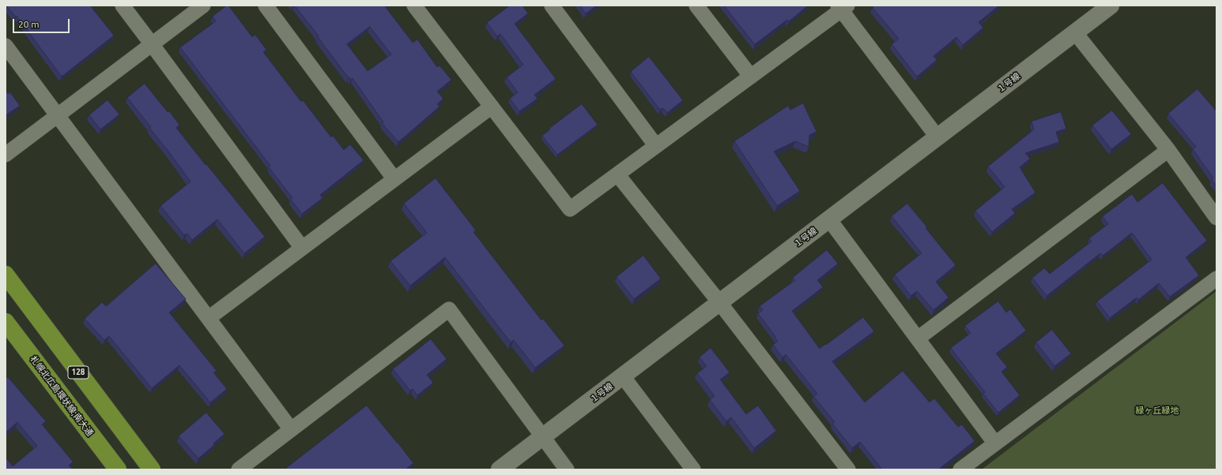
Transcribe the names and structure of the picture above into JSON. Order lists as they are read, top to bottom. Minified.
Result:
{"streets":{"main road":["128","札幌北広島環状線;南大通"],"street":["１号線"]},"parks":["緑ヶ丘緑地"],"scale_bar":"20 m"}
